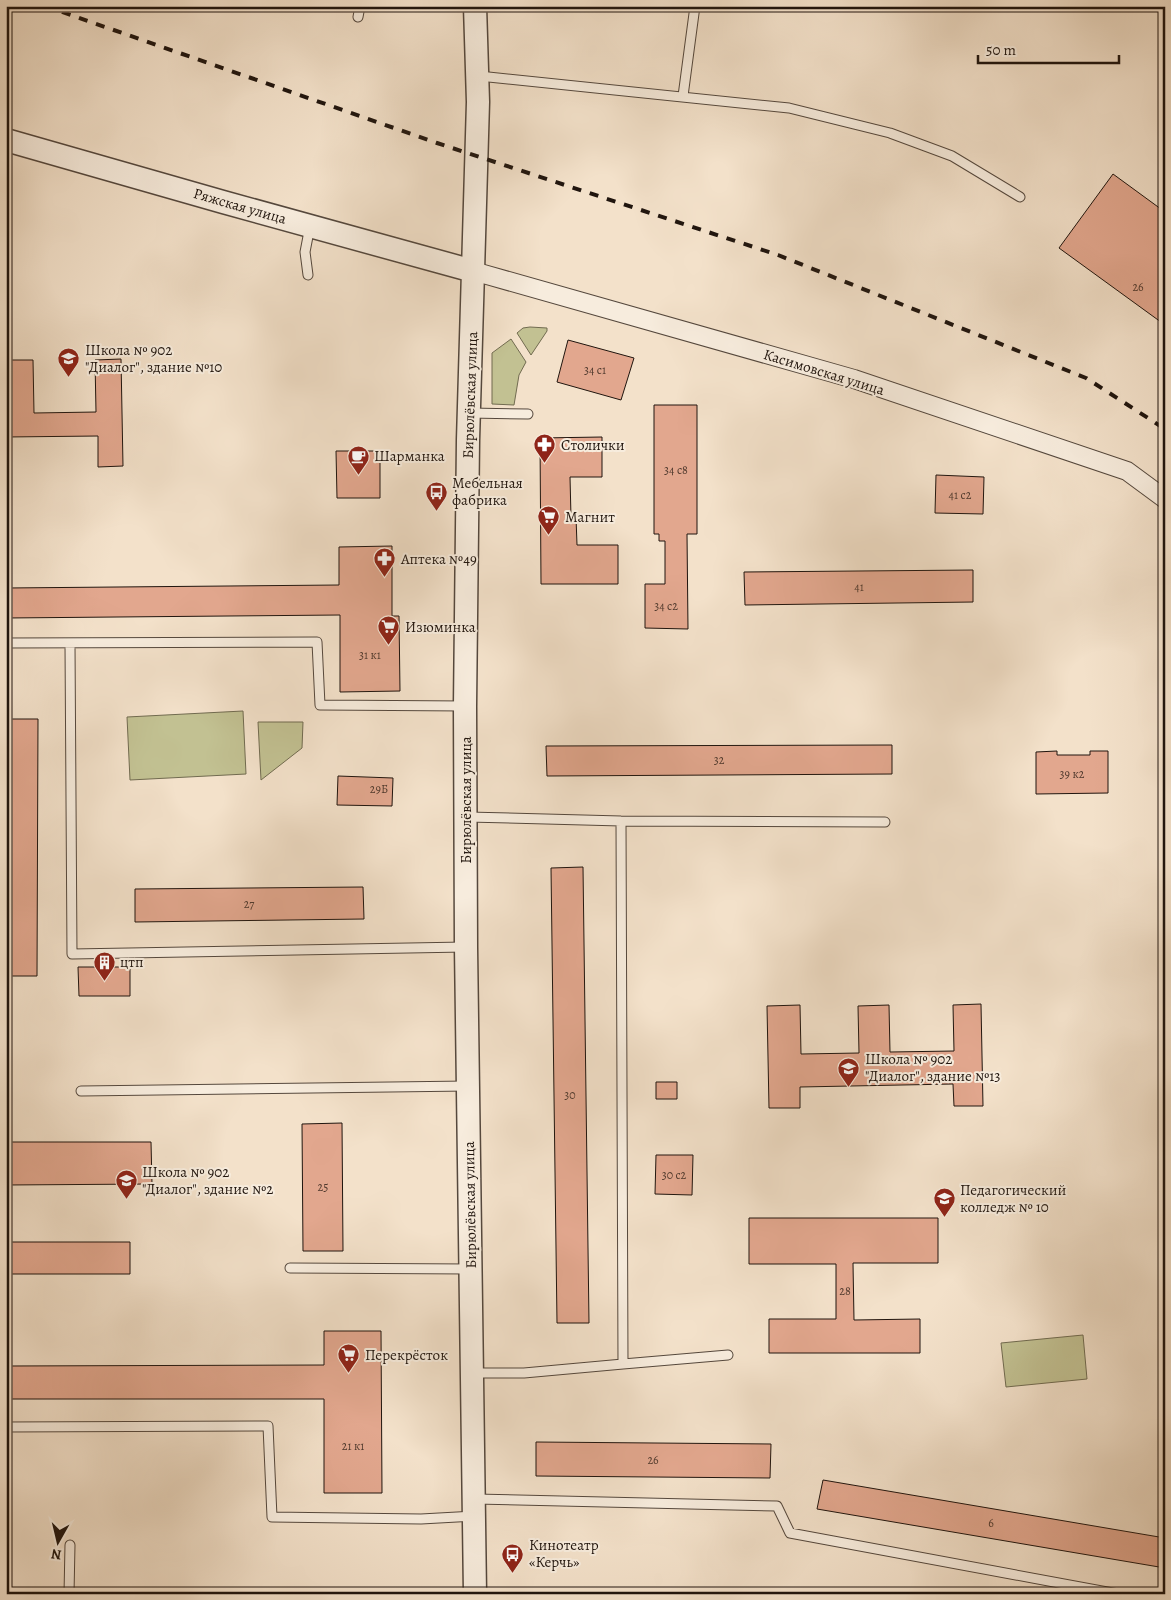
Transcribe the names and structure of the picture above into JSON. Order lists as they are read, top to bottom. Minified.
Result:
{"streets":{"street":["Ряжская улица","Касимовская улица","Бирюлёвская улица"]},"crossings":[["Ряжская улица","Касимовская улица"],["Ряжская улица","Бирюлёвская улица"],["Касимовская улица","Бирюлёвская улица"]],"places":{"school or university":["Школа № 902 \"Диалог\", здание №10","Школа № 902 \"Диалог\", здание №13","Школа № 902 \"Диалог\", здание №2","Педагогический колледж № 10"],"pharmacy":["Столички","Аптека №49"],"cafe":["Шарманка"],"bus stop":["Мебельная фабрика","Кинотеатр «Керчь»"],"supermarket":["Магнит","Изюминка","Перекрёсток"],"building":["цтп"]},"house_numbers":["26","34 с1","34 с8","41 с2","41","34 с2","31 к1","32","39 к2","29Б","27","30","30 с2","25","28","21 к1","26","6"],"scale_bar":"50 m","north":"bottom"}
